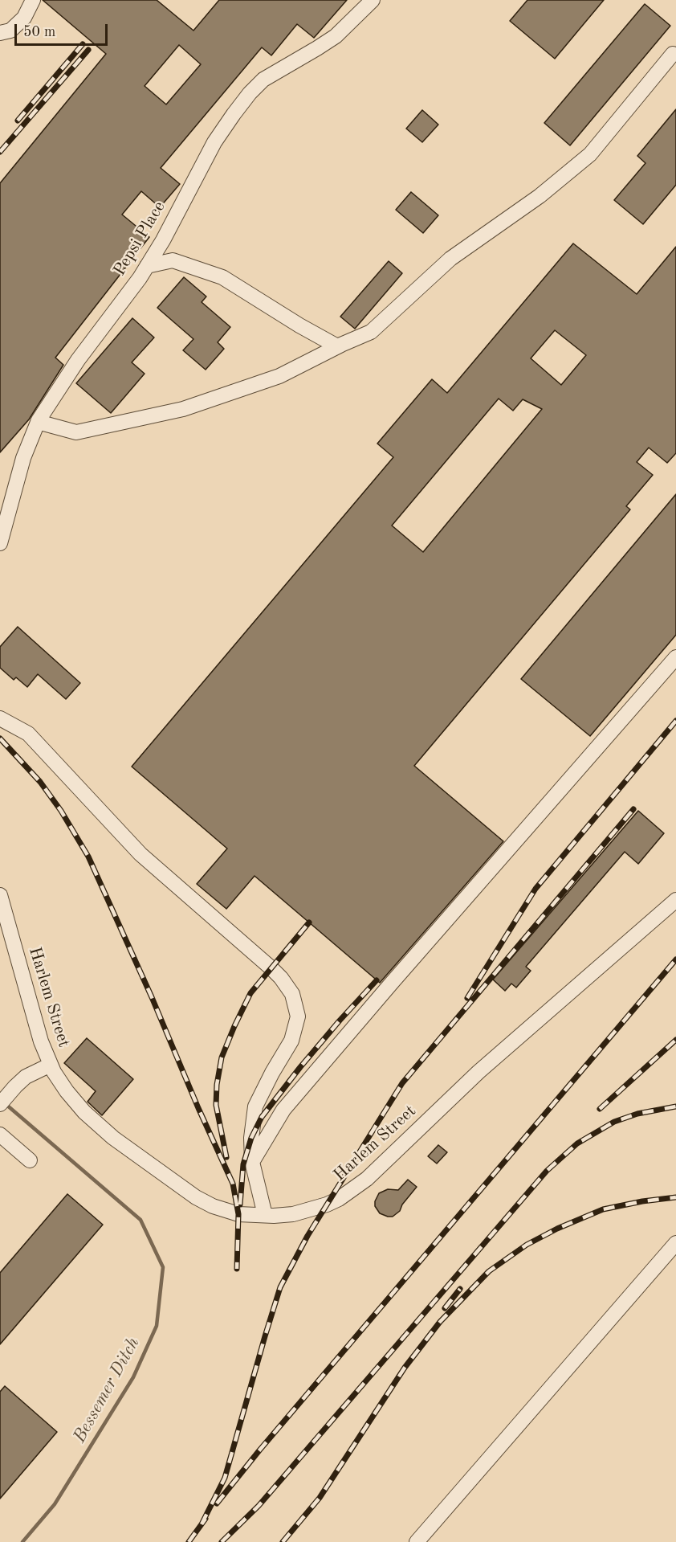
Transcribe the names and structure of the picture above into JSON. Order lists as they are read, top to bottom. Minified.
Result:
{"streets":{"lane":["Pepsi Place","Harlem Street"]},"water":["Bessemer Ditch"],"scale_bar":"50 m"}
